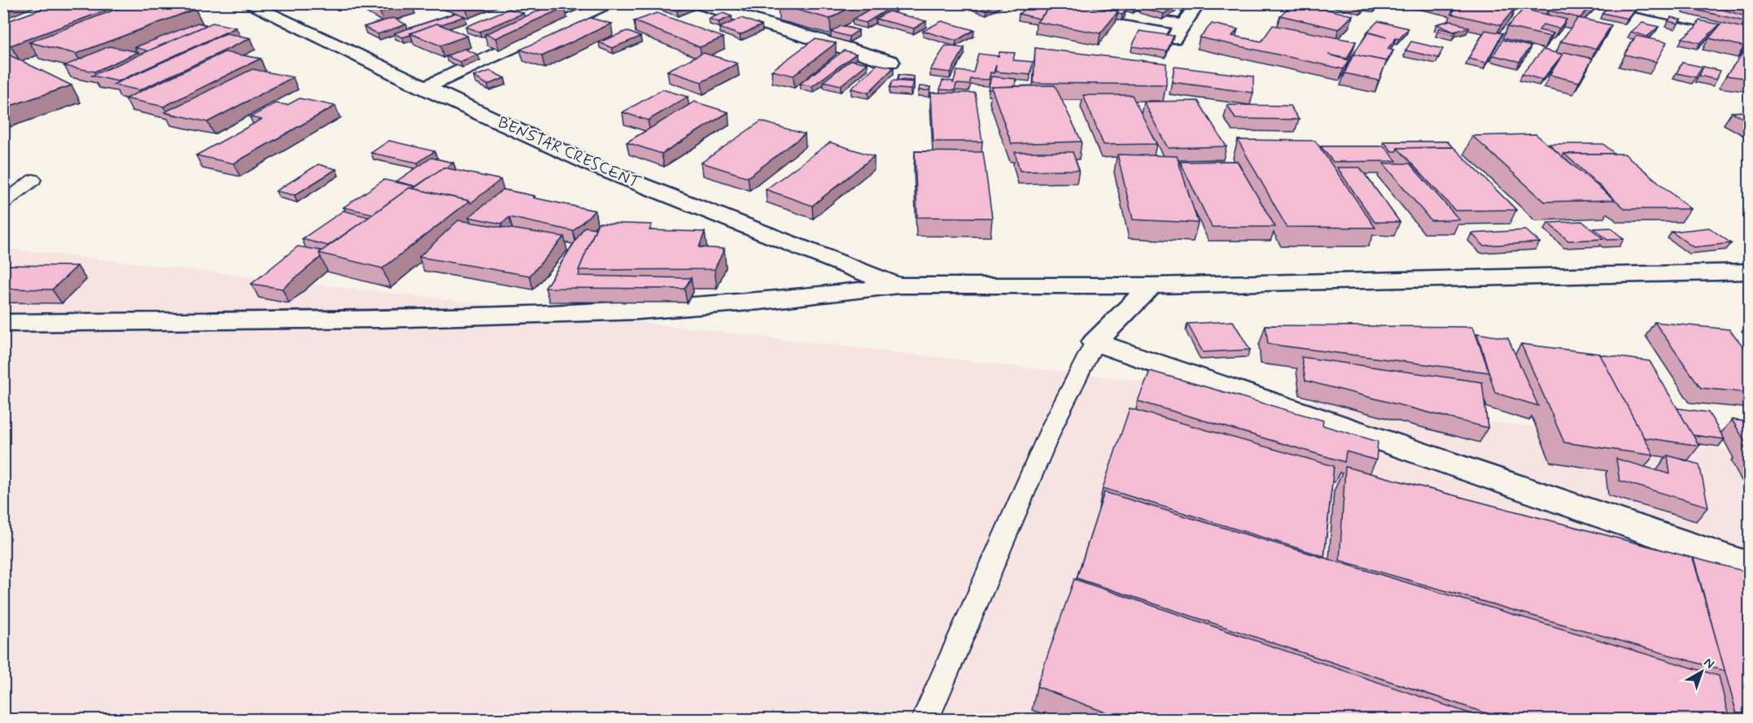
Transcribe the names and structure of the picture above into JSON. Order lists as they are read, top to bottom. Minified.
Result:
{"streets":{"street":["BENSTAR CRESCENT"]},"north":"top right"}
